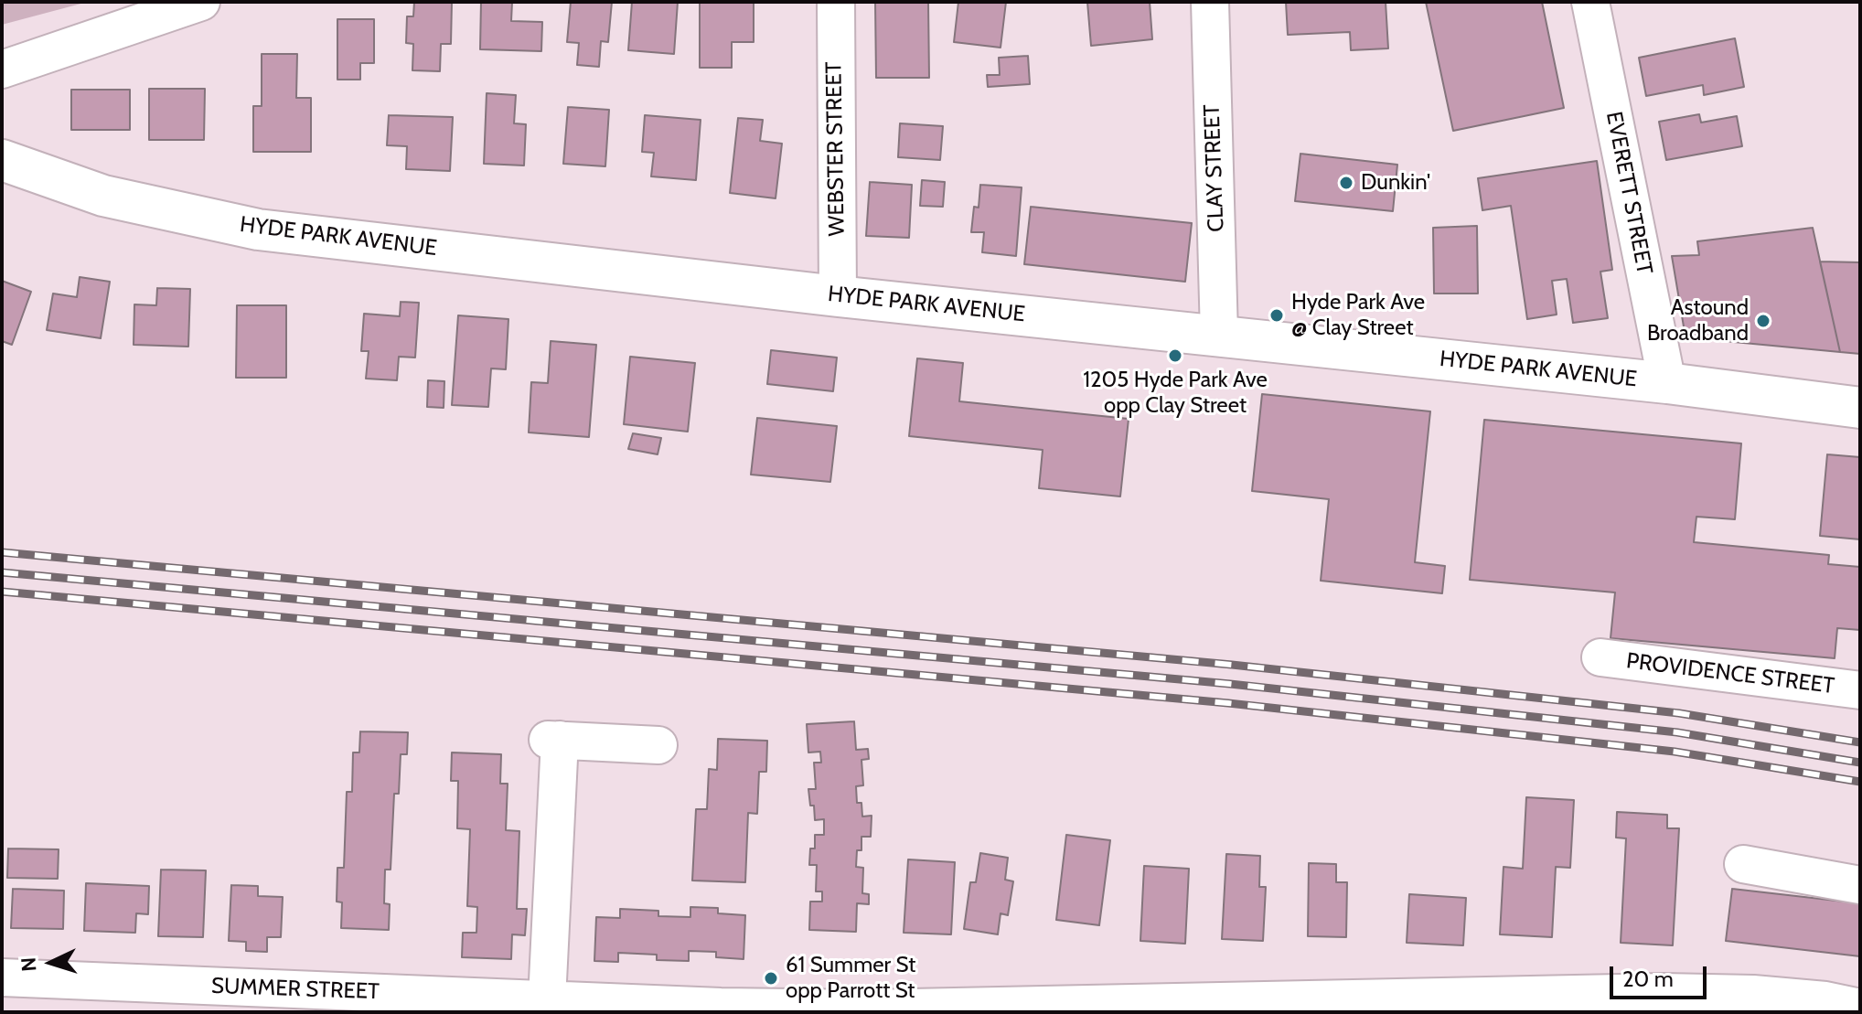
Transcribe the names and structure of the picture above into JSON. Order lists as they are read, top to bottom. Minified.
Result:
{"streets":{"main road":["HYDE PARK AVENUE"],"street":["WEBSTER STREET","CLAY STREET","EVERETT STREET","PROVIDENCE STREET","SUMMER STREET"]},"crossings":[["WEBSTER STREET","HYDE PARK AVENUE"],["CLAY STREET","HYDE PARK AVENUE"],["EVERETT STREET","HYDE PARK AVENUE"]],"places":["Dunkin'","Hyde Park Ave @ Clay Street","Astound Broadband","1205 Hyde Park Ave opp Clay Street","61 Summer St opp Parrott St"],"scale_bar":"20 m","north":"left"}
